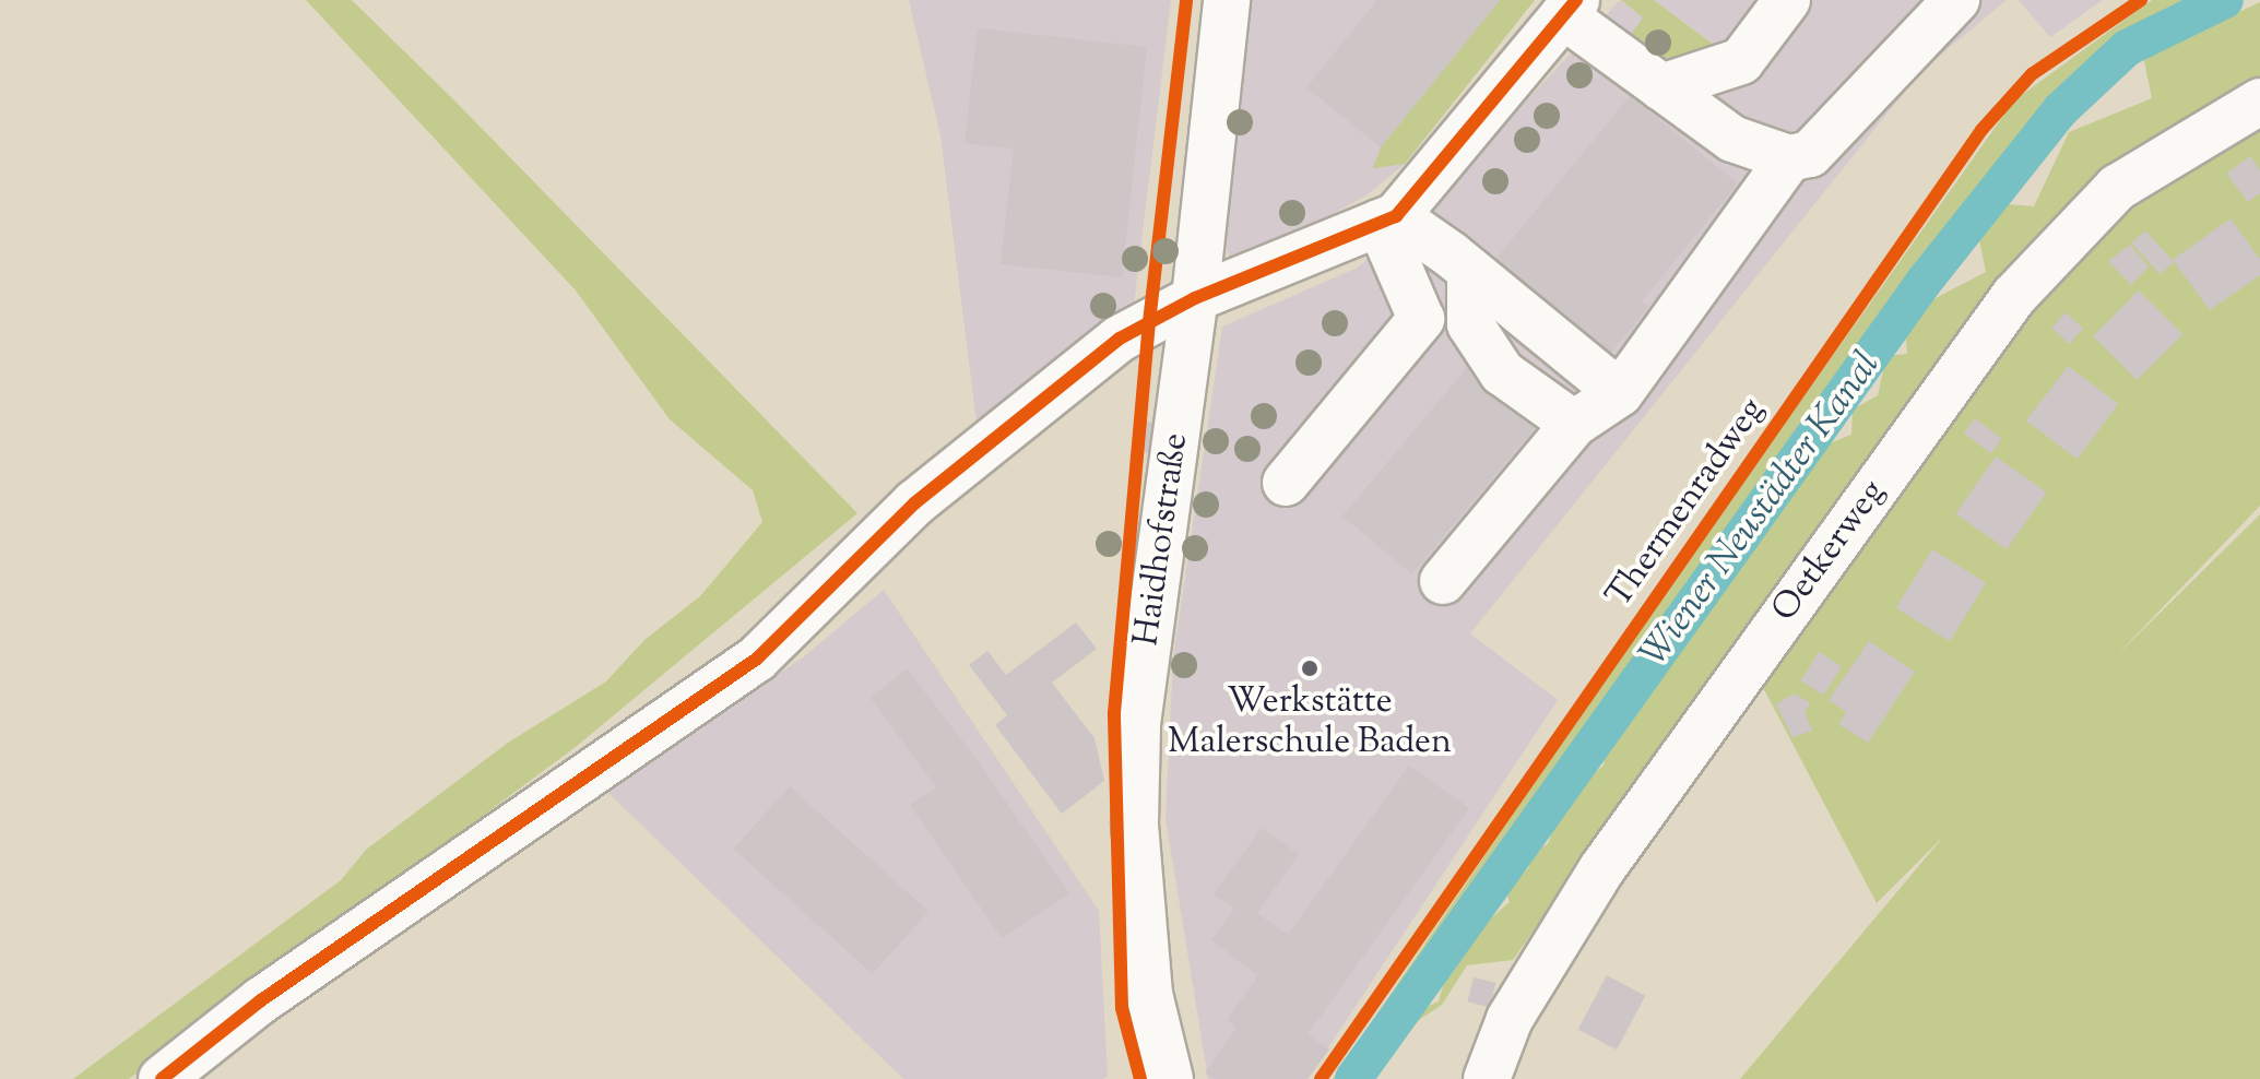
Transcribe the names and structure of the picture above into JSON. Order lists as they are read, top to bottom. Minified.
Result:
{"streets":{"street":["Haidhofstraße","Oetkerweg"],"cycle path":["Thermenradweg"]},"water":["Wiener Neustädter Kanal"],"places":["Werkstätte Malerschule Baden"]}
